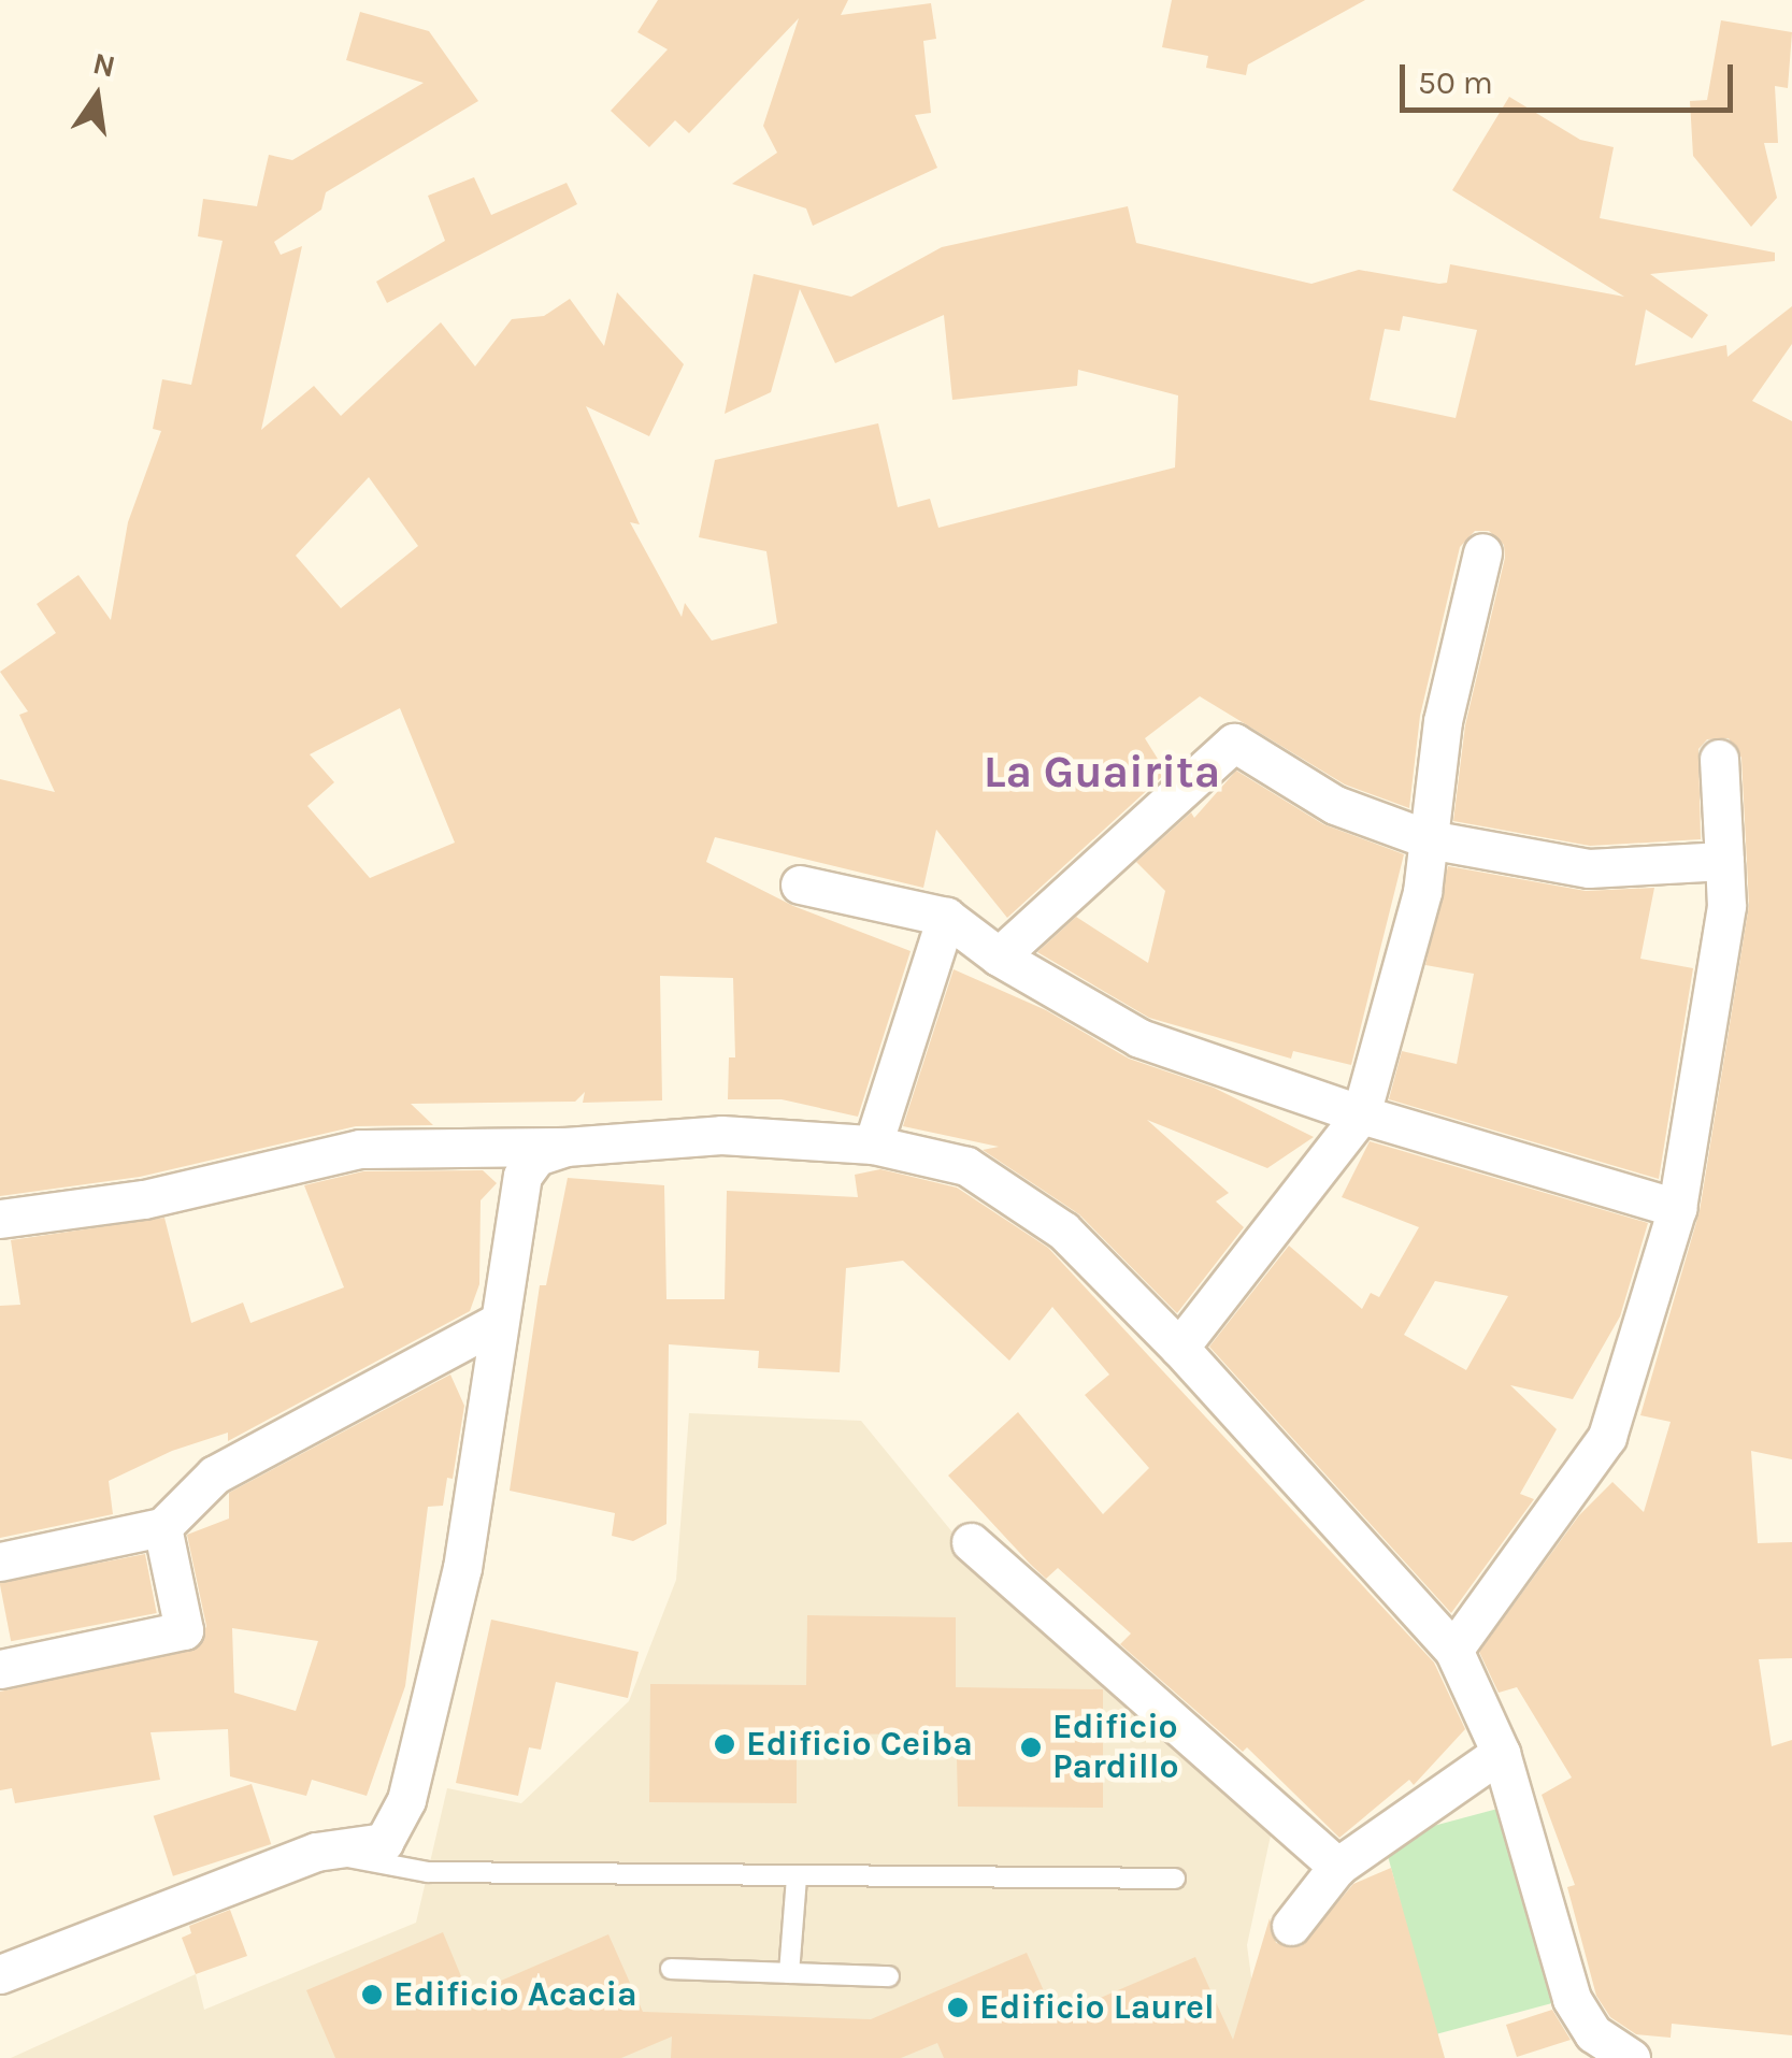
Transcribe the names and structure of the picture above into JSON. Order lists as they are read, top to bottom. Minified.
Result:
{"districts":["La Guairita"],"places":["Edificio Ceiba","Edificio Pardillo","Edificio Acacia","Edificio Laurel"],"scale_bar":"50 m","north":"top"}
